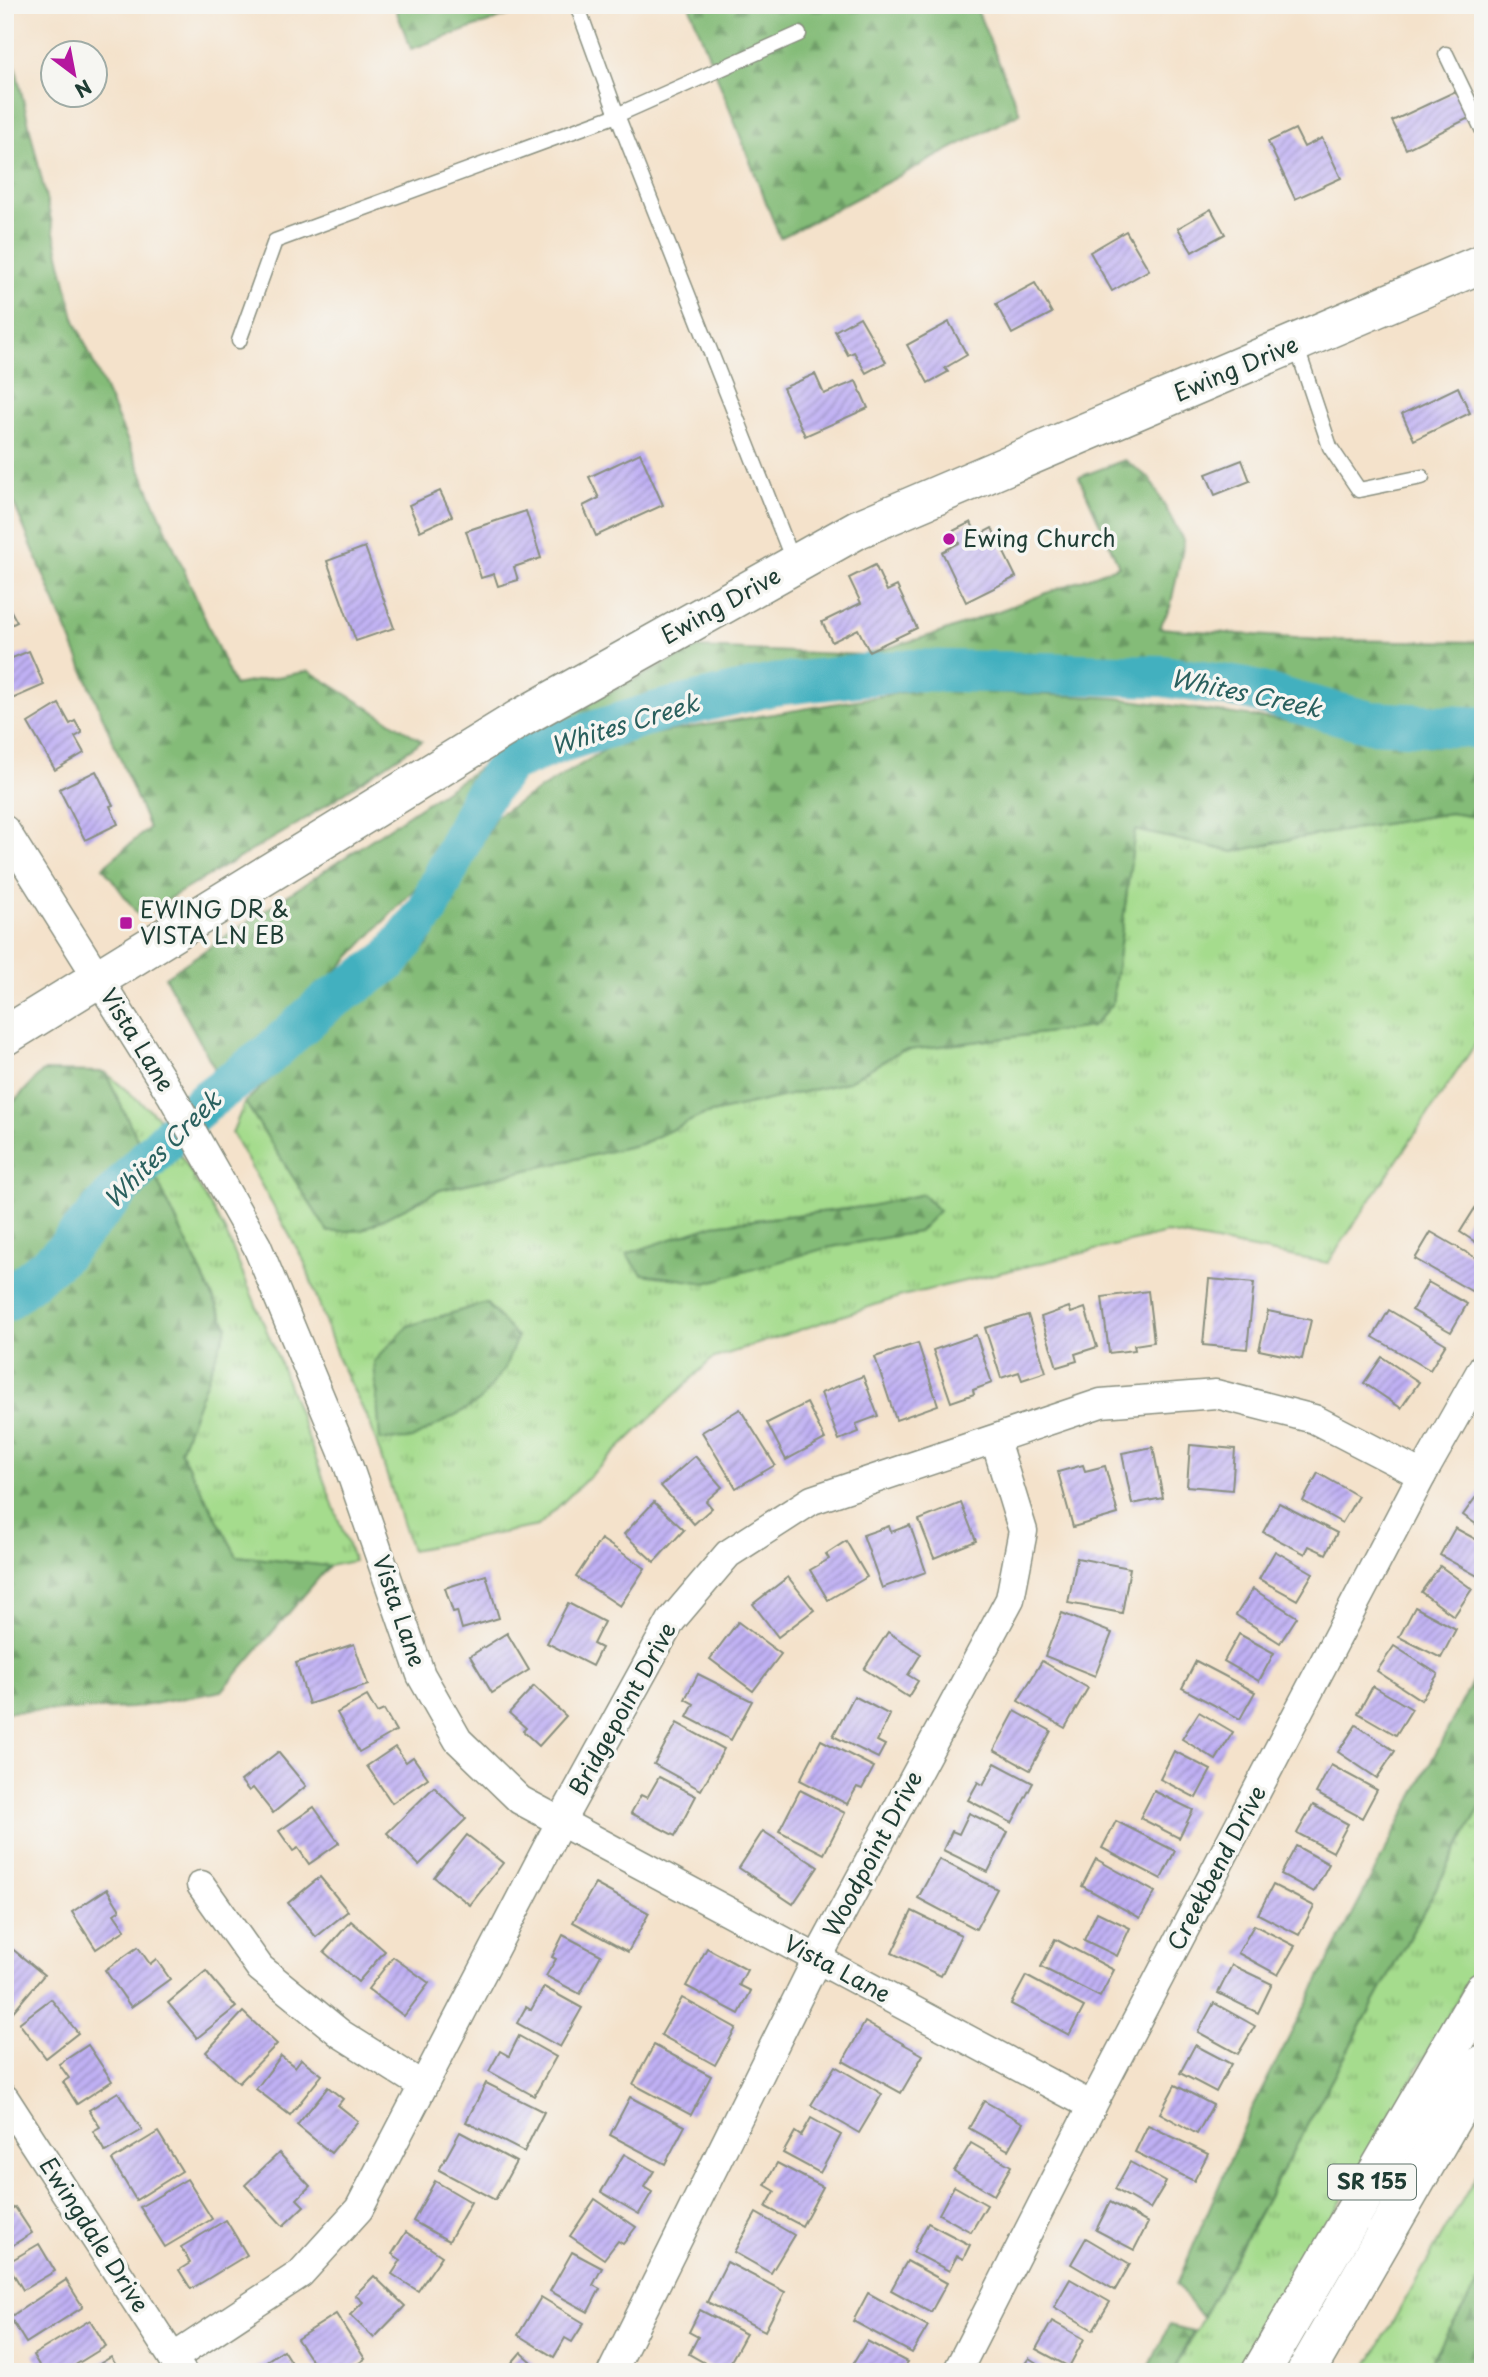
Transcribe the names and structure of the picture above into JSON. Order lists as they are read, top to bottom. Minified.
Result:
{"streets":{"main road":["Ewing Drive","SR 155"],"street":["Vista Lane","Bridgepoint Drive","Woodpoint Drive","Creekbend Drive","Ewingdale Drive"]},"crossings":[["Ewing Drive","Vista Lane"],["Vista Lane","Bridgepoint Drive"],["Vista Lane","Woodpoint Drive"],["Vista Lane","Creekbend Drive"],["Bridgepoint Drive","Woodpoint Drive"],["Bridgepoint Drive","Creekbend Drive"],["Bridgepoint Drive","Ewingdale Drive"]],"water":["Whites Creek"],"places":{"other":["Ewing Church"],"transit":["EWING DR & VISTA LN EB"]},"north":"bottom right"}
